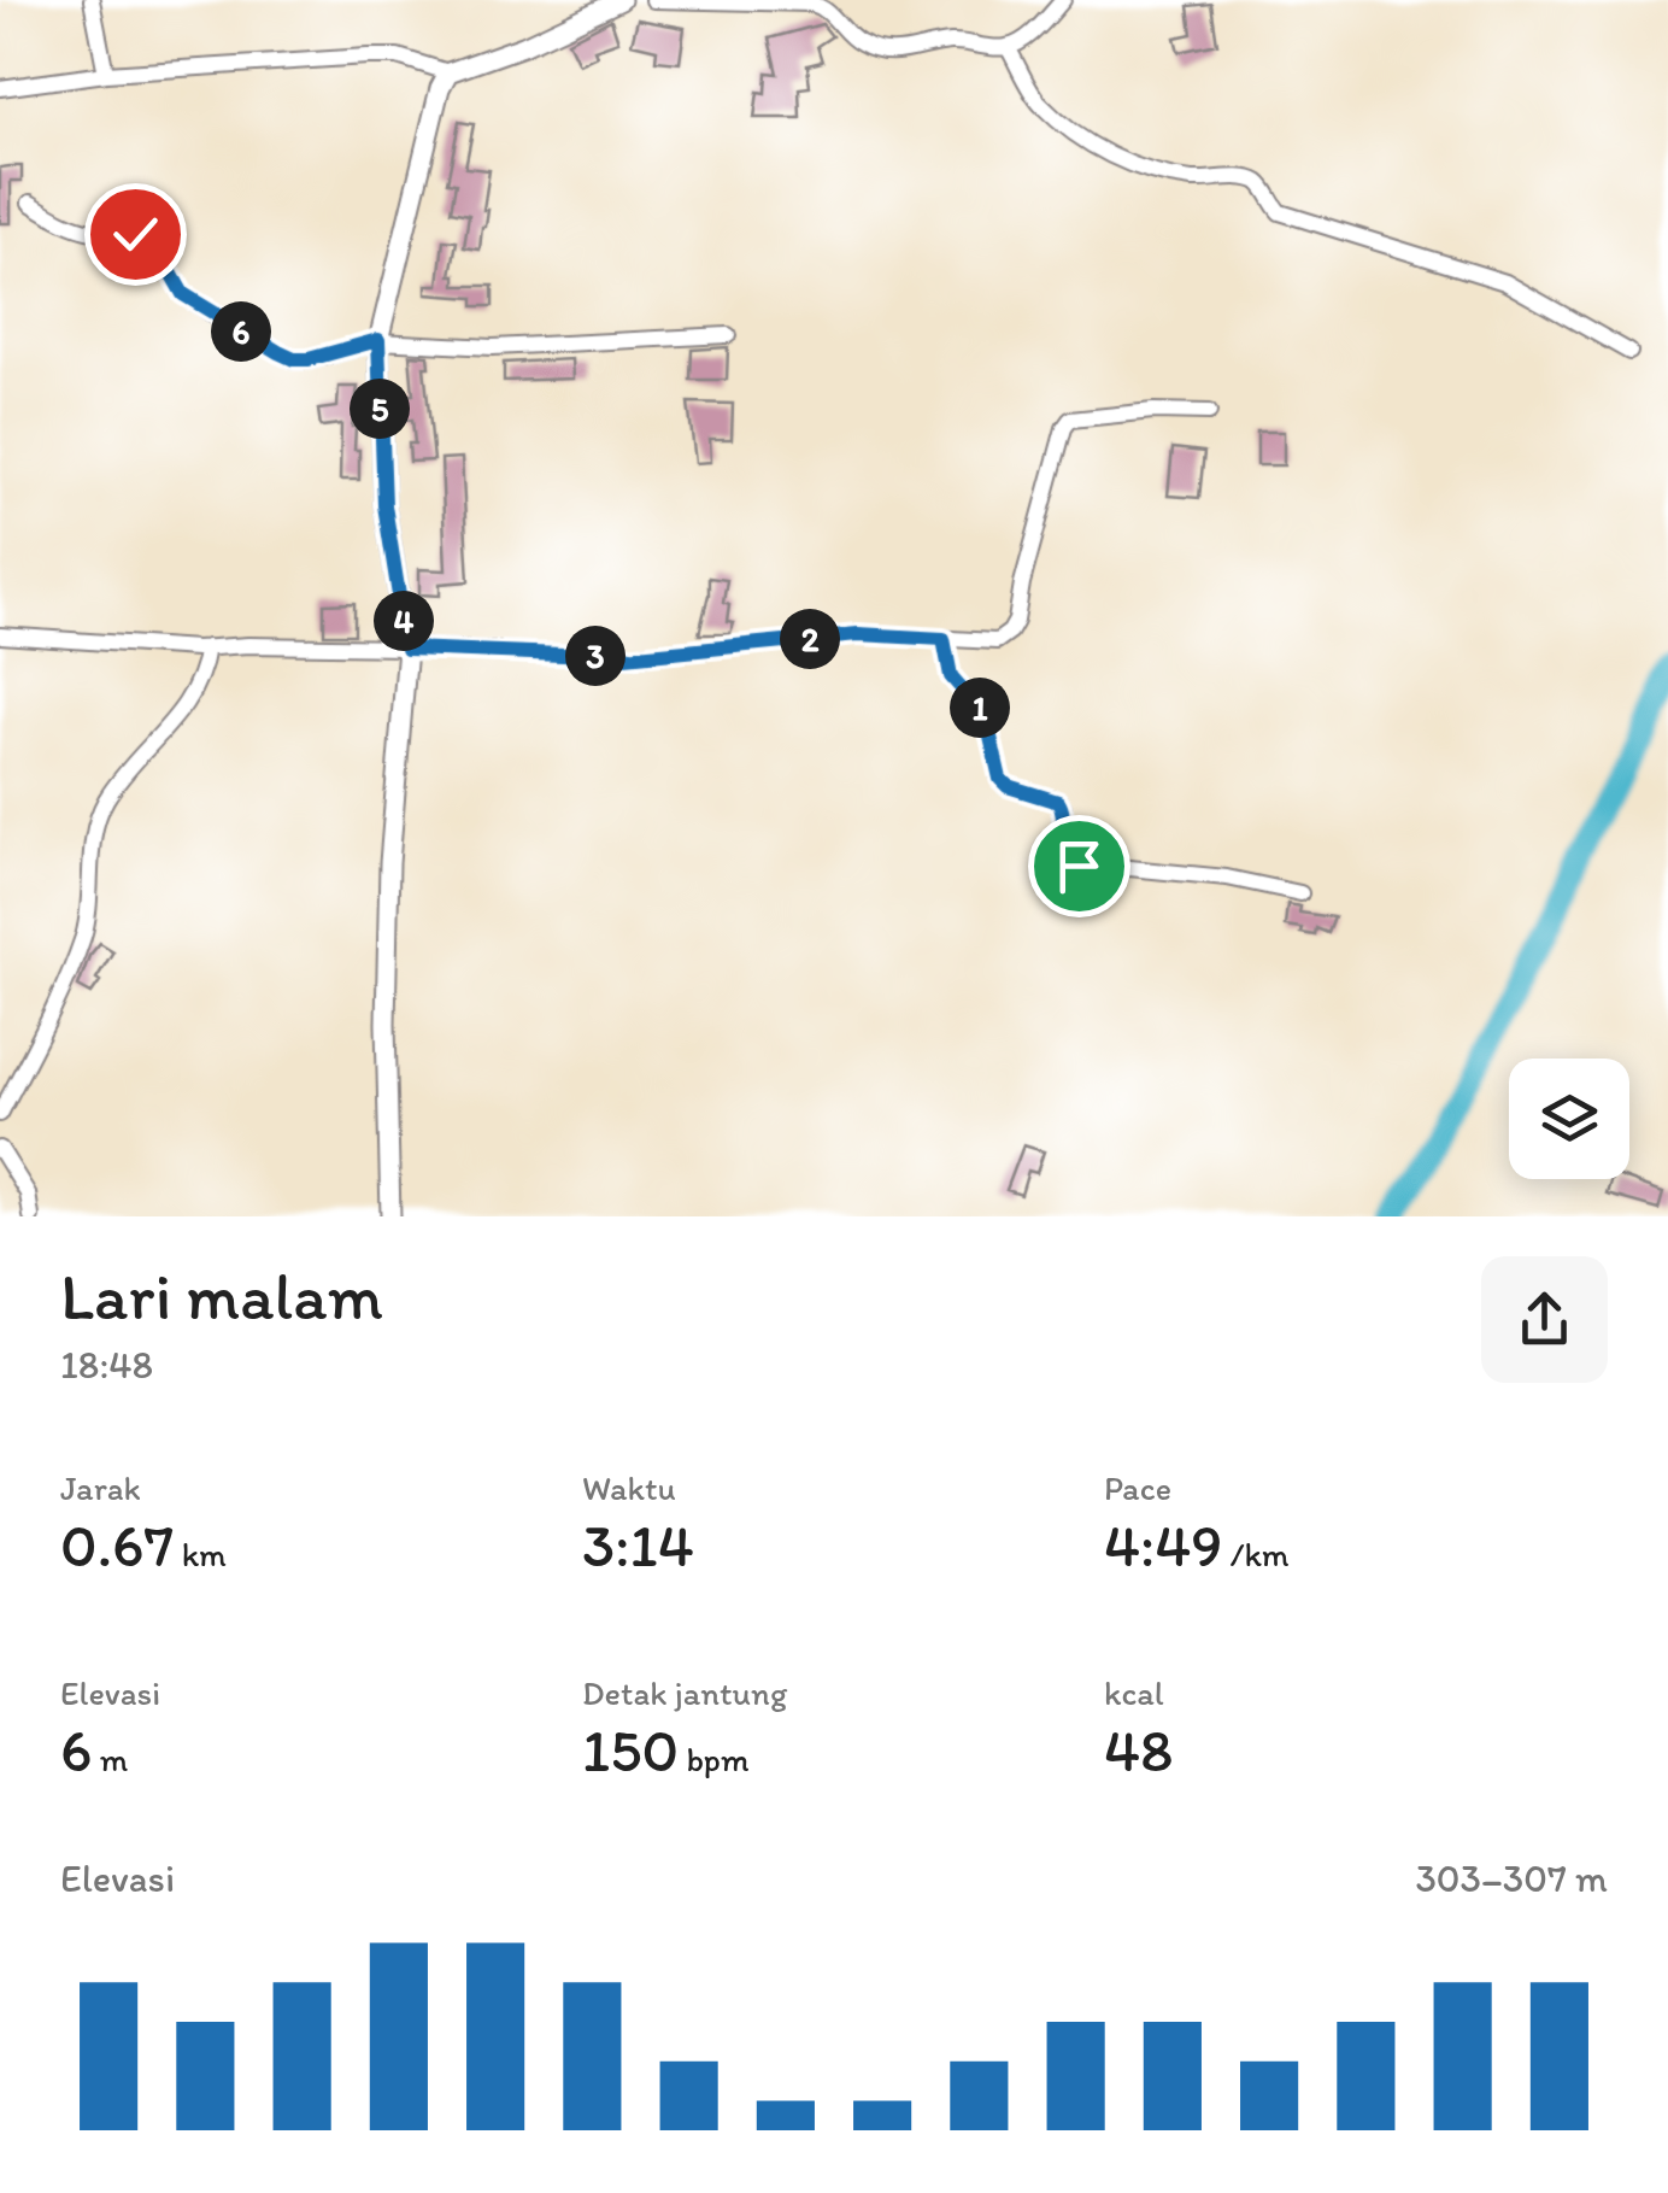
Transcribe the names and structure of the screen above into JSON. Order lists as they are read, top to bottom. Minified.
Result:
{"page":{"pins":["6","5","4","2","3","1"],"heading":["Lari malam","18:48"],"stats":[["Jarak","0.67 km"],["Waktu","3:14"],["Pace","4:49 /km"],["Elevasi","6 m"],["Detak jantung","150 bpm"],["kcal","48"]],"chart":["Elevasi","303–307 m"]}}
